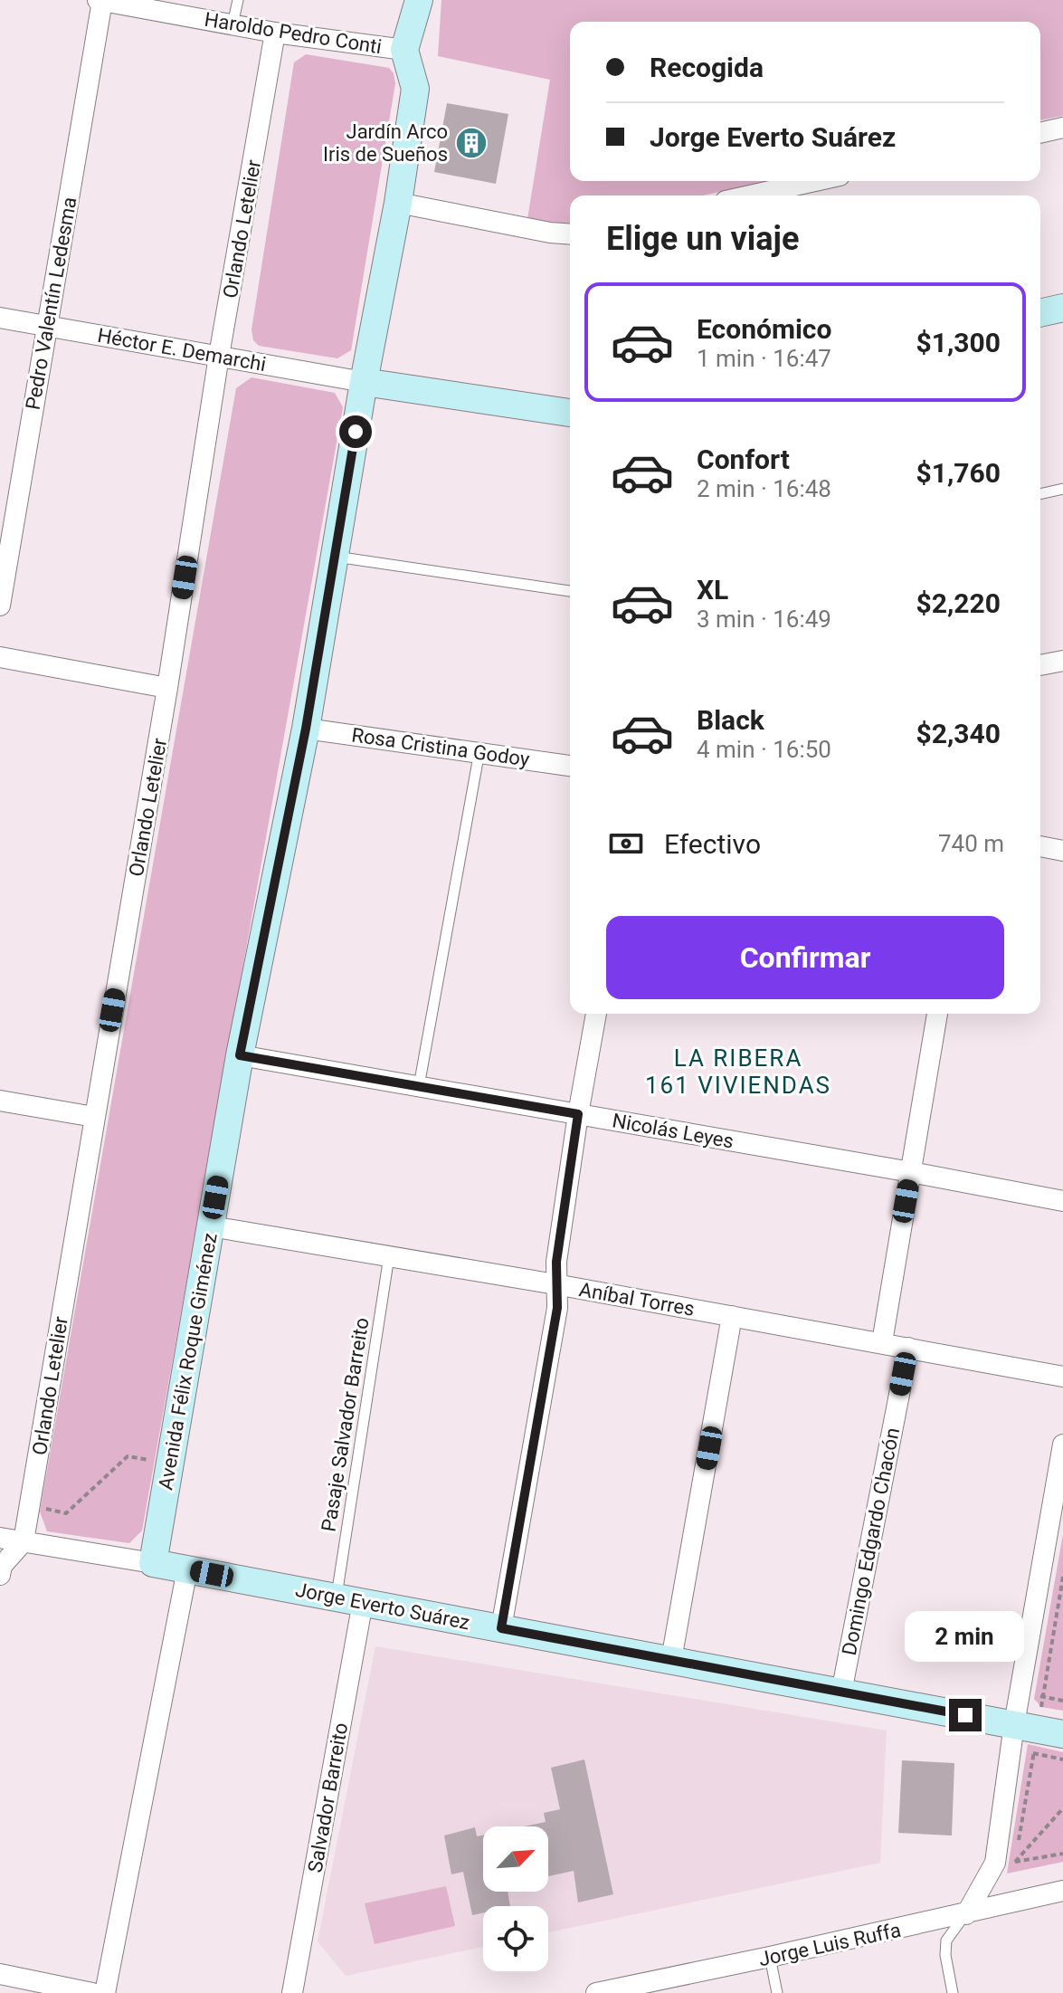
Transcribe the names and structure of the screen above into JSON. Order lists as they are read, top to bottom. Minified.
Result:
{"streets":{"street":["Haroldo Pedro Conti","Orlando Letelier","Pedro Valentín Ledesma","Héctor E. Demarchi","Rosa Cristina Godoy","Nicolás Leyes","Aníbal Torres","Avenida Félix Roque Giménez","Domingo Edgardo Chacón","Jorge Everto Suárez","Salvador Barreito","Jorge Luis Ruffa"],"lane":["Pasaje Salvador Barreito"]},"crossings":[["Haroldo Pedro Conti","Orlando Letelier"],["Haroldo Pedro Conti","Pedro Valentín Ledesma"],["Haroldo Pedro Conti","Avenida Félix Roque Giménez"],["Orlando Letelier","Héctor E. Demarchi"],["Orlando Letelier","Jorge Everto Suárez"],["Pedro Valentín Ledesma","Héctor E. Demarchi"],["Héctor E. Demarchi","Avenida Félix Roque Giménez"],["Rosa Cristina Godoy","Avenida Félix Roque Giménez"],["Nicolás Leyes","Avenida Félix Roque Giménez"],["Aníbal Torres","Avenida Félix Roque Giménez"],["Aníbal Torres","Pasaje Salvador Barreito"],["Aníbal Torres","Domingo Edgardo Chacón"],["Avenida Félix Roque Giménez","Jorge Everto Suárez"],["Pasaje Salvador Barreito","Jorge Everto Suárez"],["Pasaje Salvador Barreito","Salvador Barreito"],["Domingo Edgardo Chacón","Jorge Everto Suárez"],["Jorge Everto Suárez","Salvador Barreito"]],"districts":["LA RIBERA 161 VIVIENDAS"],"places":{"building":["Jardín Arco Iris de Sueños"]},"north":"top right","page":{"banner":["Recogida","Jorge Everto Suárez"],"heading":"Elige un viaje","list":[{"name":"Económico","note":"1 min · 16:47","value":"$1,300"},{"name":"Confort","note":"2 min · 16:48","value":"$1,760"},{"name":"XL","note":"3 min · 16:49","value":"$2,220"},{"name":"Black","note":"4 min · 16:50","value":"$2,340"}],"pay":["Efectivo","740 m"],"buttons":"Confirmar","bubble":"2 min"}}
